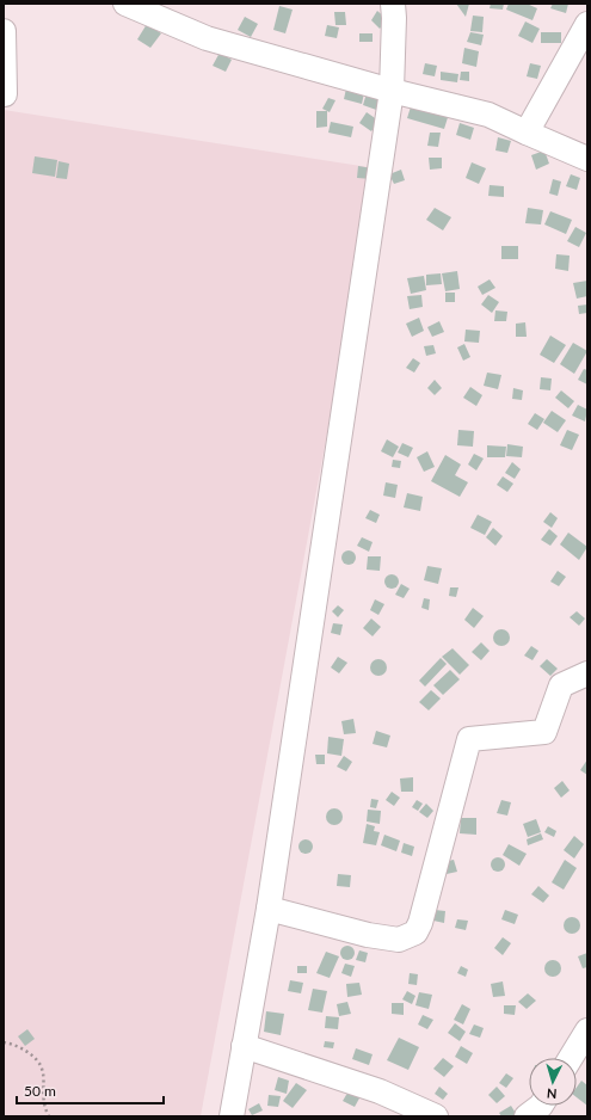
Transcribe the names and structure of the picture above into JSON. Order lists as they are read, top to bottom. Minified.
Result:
{"scale_bar":"50 m","north":"bottom"}
